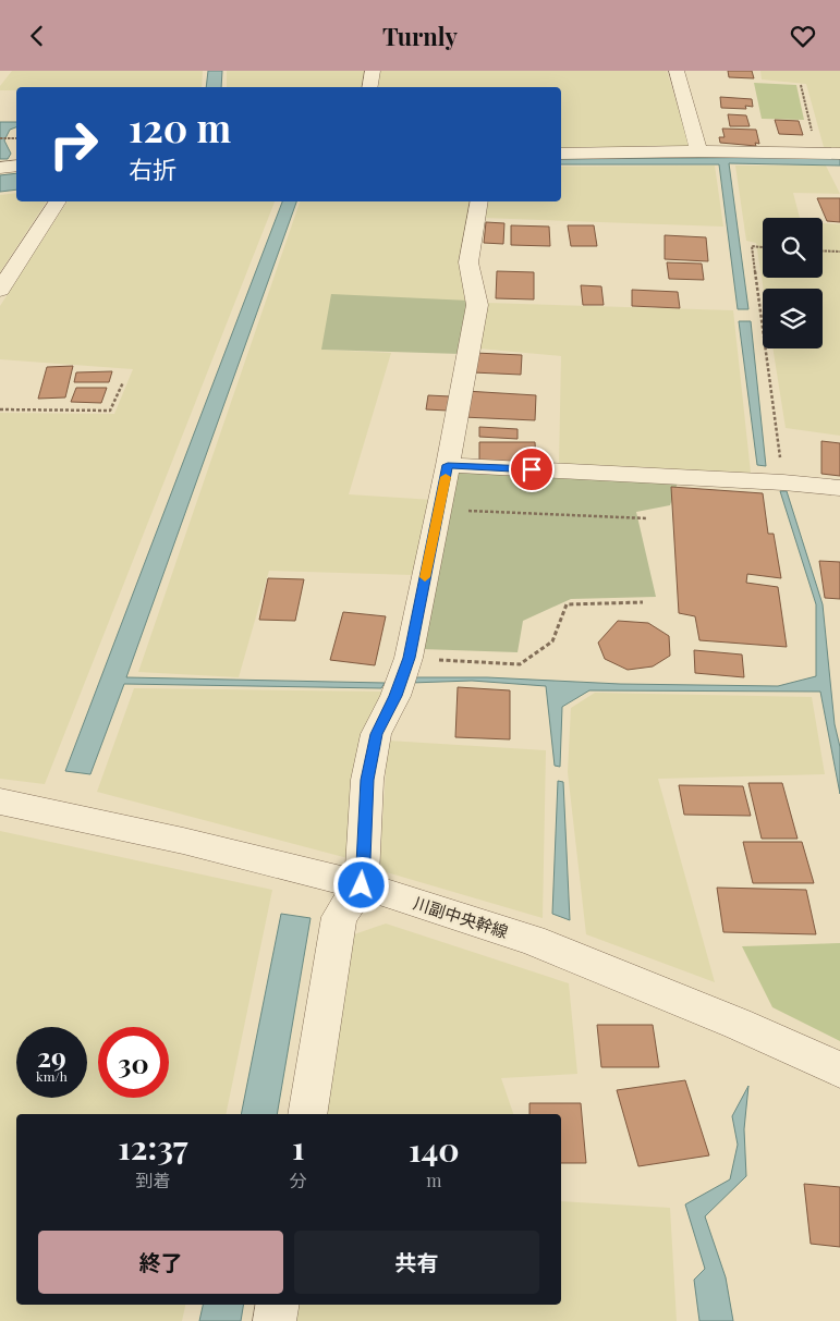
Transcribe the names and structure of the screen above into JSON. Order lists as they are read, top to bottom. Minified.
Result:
{"streets":{"street":["川副中央幹線"]},"page":{"header":"Turnly","turn":["120 m","右折"],"speed":"29 km/h","limit":"30","eta":["12:37","到着","1","分","140","m"],"buttons":["終了","共有"]}}
